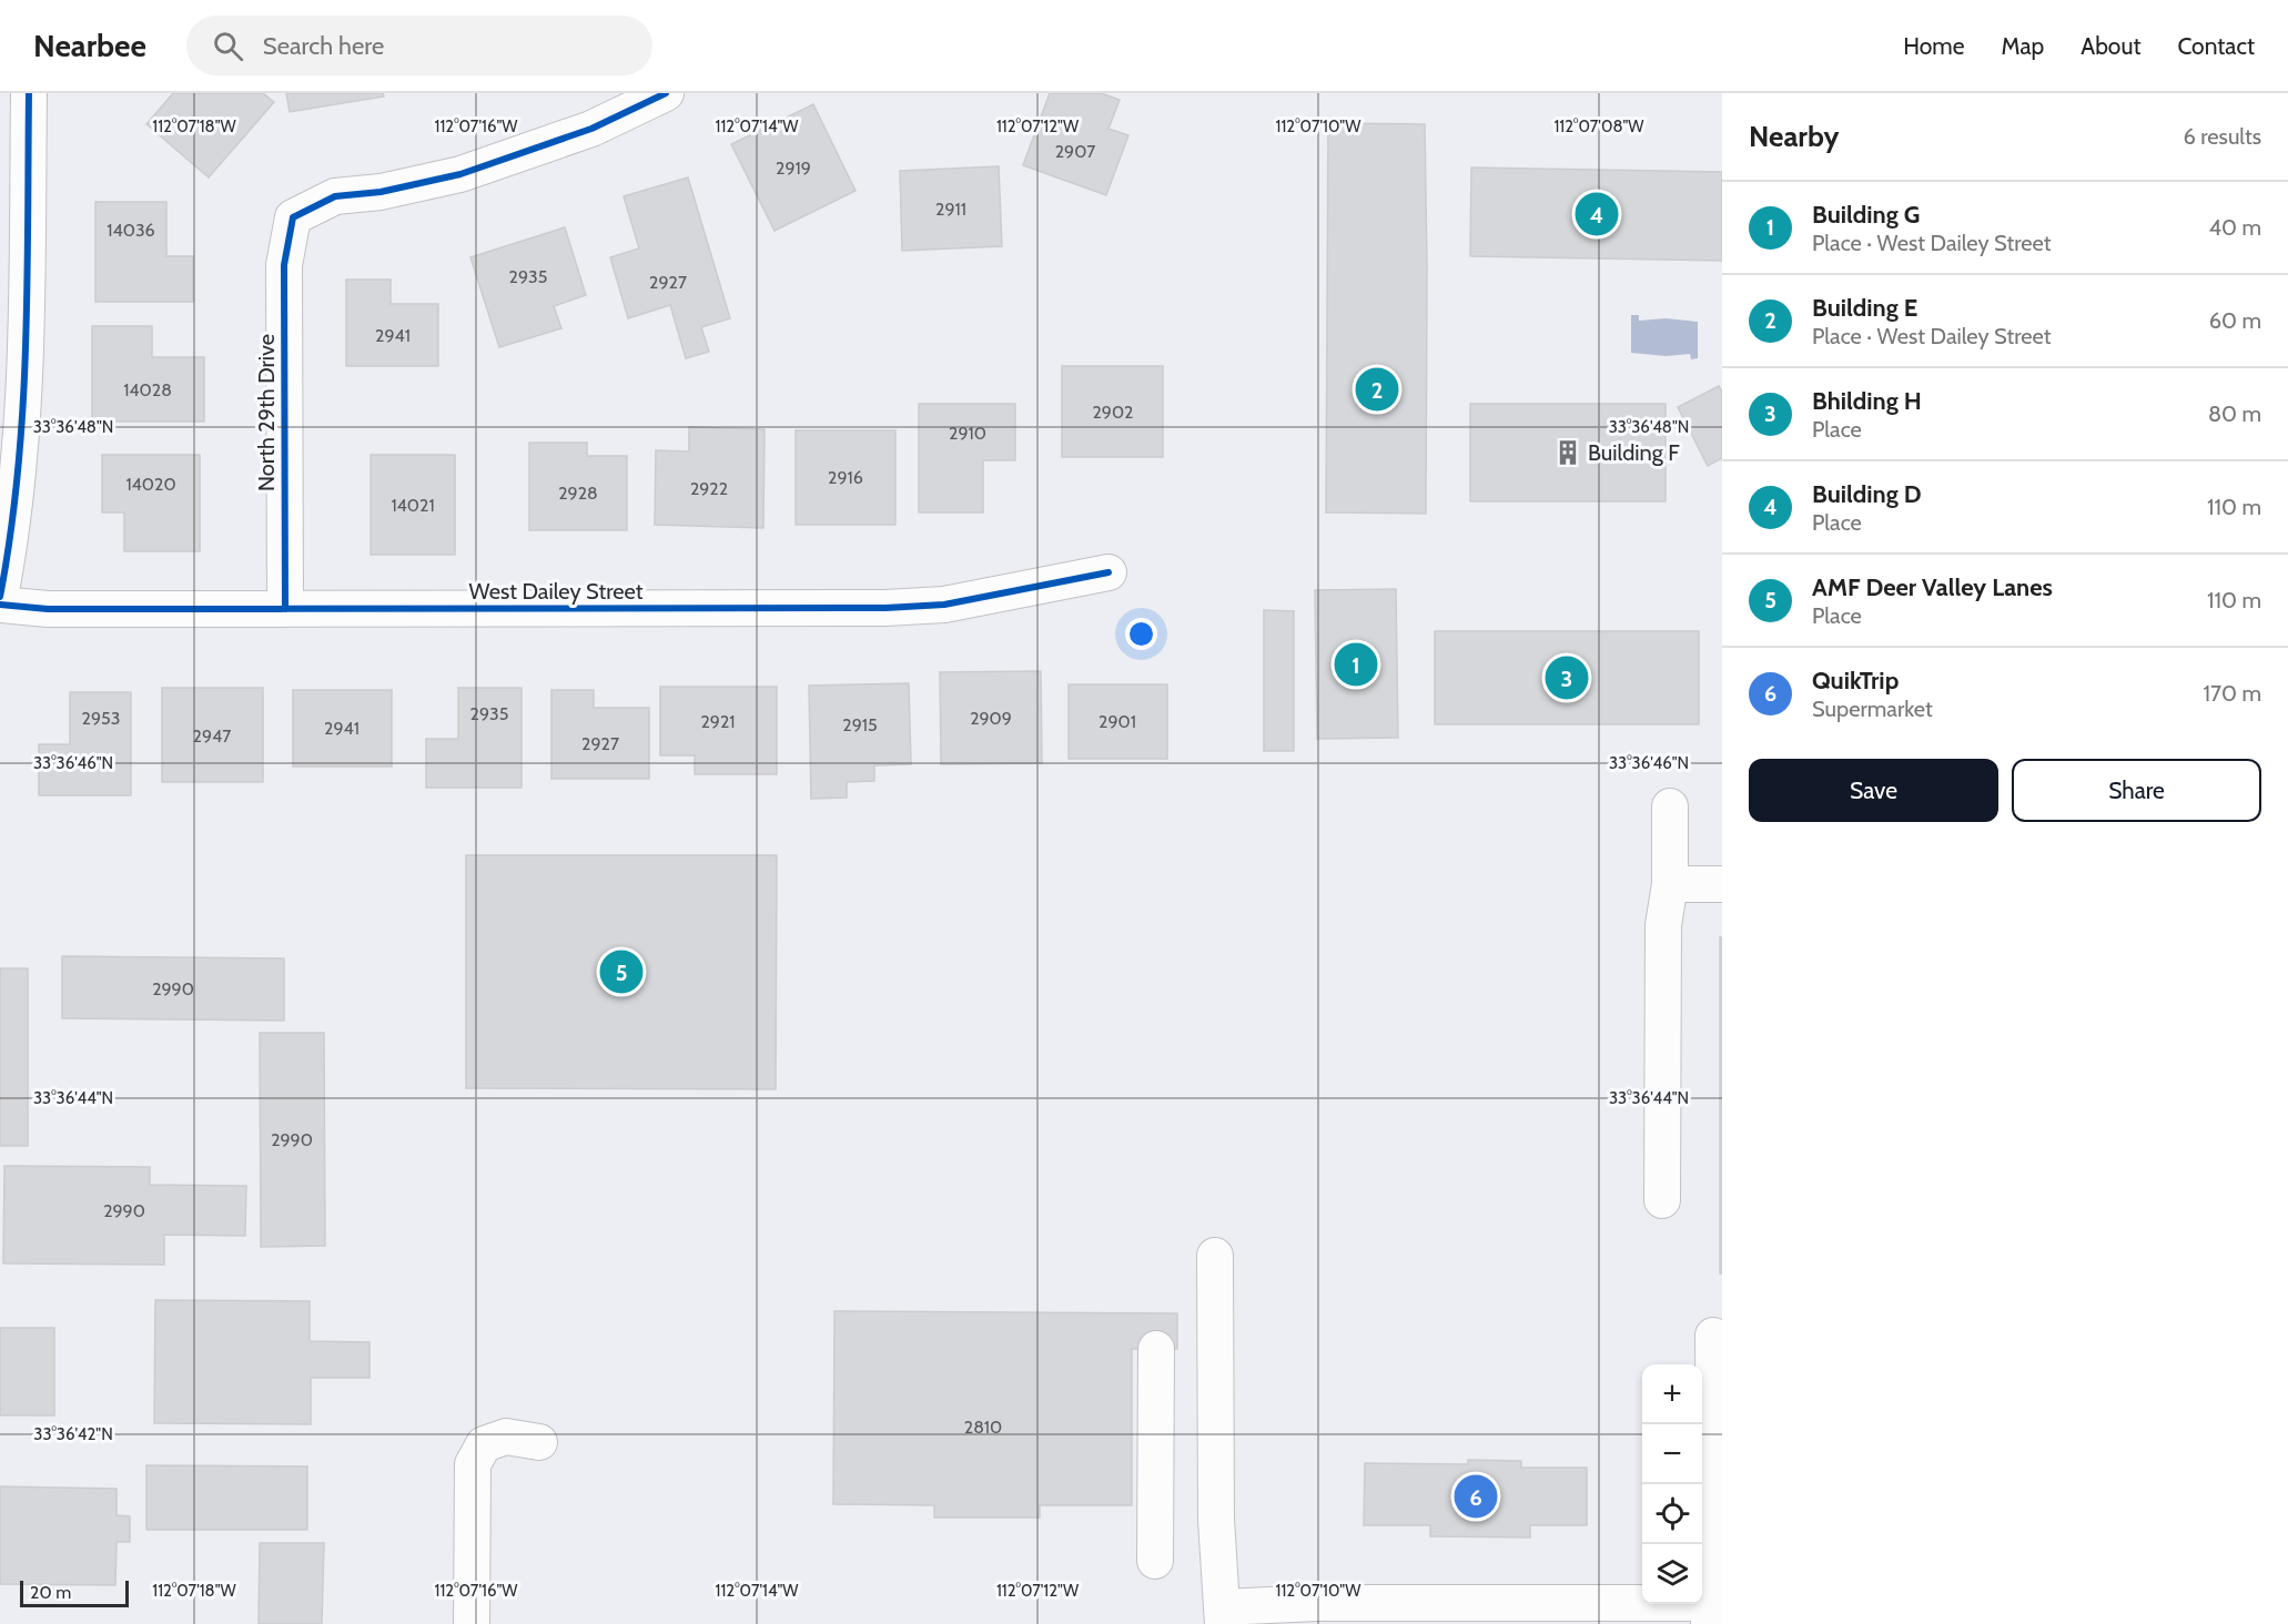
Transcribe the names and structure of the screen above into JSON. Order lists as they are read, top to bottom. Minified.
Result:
{"streets":{"street":["North 29th Drive","West Dailey Street"]},"crossings":[["North 29th Drive","West Dailey Street"]],"places":{"building":["Building F"]},"house_numbers":["2907","2919","2911","14036","2935","2927","2941","14028","2902","2910","2916","14020","2922","2928","14021","2935","2953","2909","2921","2901","2915","2941","2947","2927","2990","2990","2990","2810"],"scale_bar":"20 m","page":{"header":"Nearbee","search":"Search here","nav":["Home","Map","About","Contact"],"heading":["Nearby","6 results"],"list":[{"mark":"1","name":"Building G","note":"Place · West Dailey Street","value":"40 m"},{"mark":"2","name":"Building E","note":"Place · West Dailey Street","value":"60 m"},{"mark":"3","name":"Bhilding H","note":"Place","value":"80 m"},{"mark":"4","name":"Building D","note":"Place","value":"110 m"},{"mark":"5","name":"AMF Deer Valley Lanes","note":"Place","value":"110 m"},{"mark":"6","name":"QuikTrip","note":"Supermarket","value":"170 m"}],"pins":["4","2","1","3","5","6"],"buttons":["Save","Share"],"map_buttons":["+","−"],"scale":"20 m"},"coordinates":["112°07'18\"W","112°07'16\"W","112°07'14\"W","112°07'12\"W","112°07'10\"W","112°07'08\"W","33°36'48\"N","33°36'46\"N","33°36'44\"N","33°36'42\"N"]}
